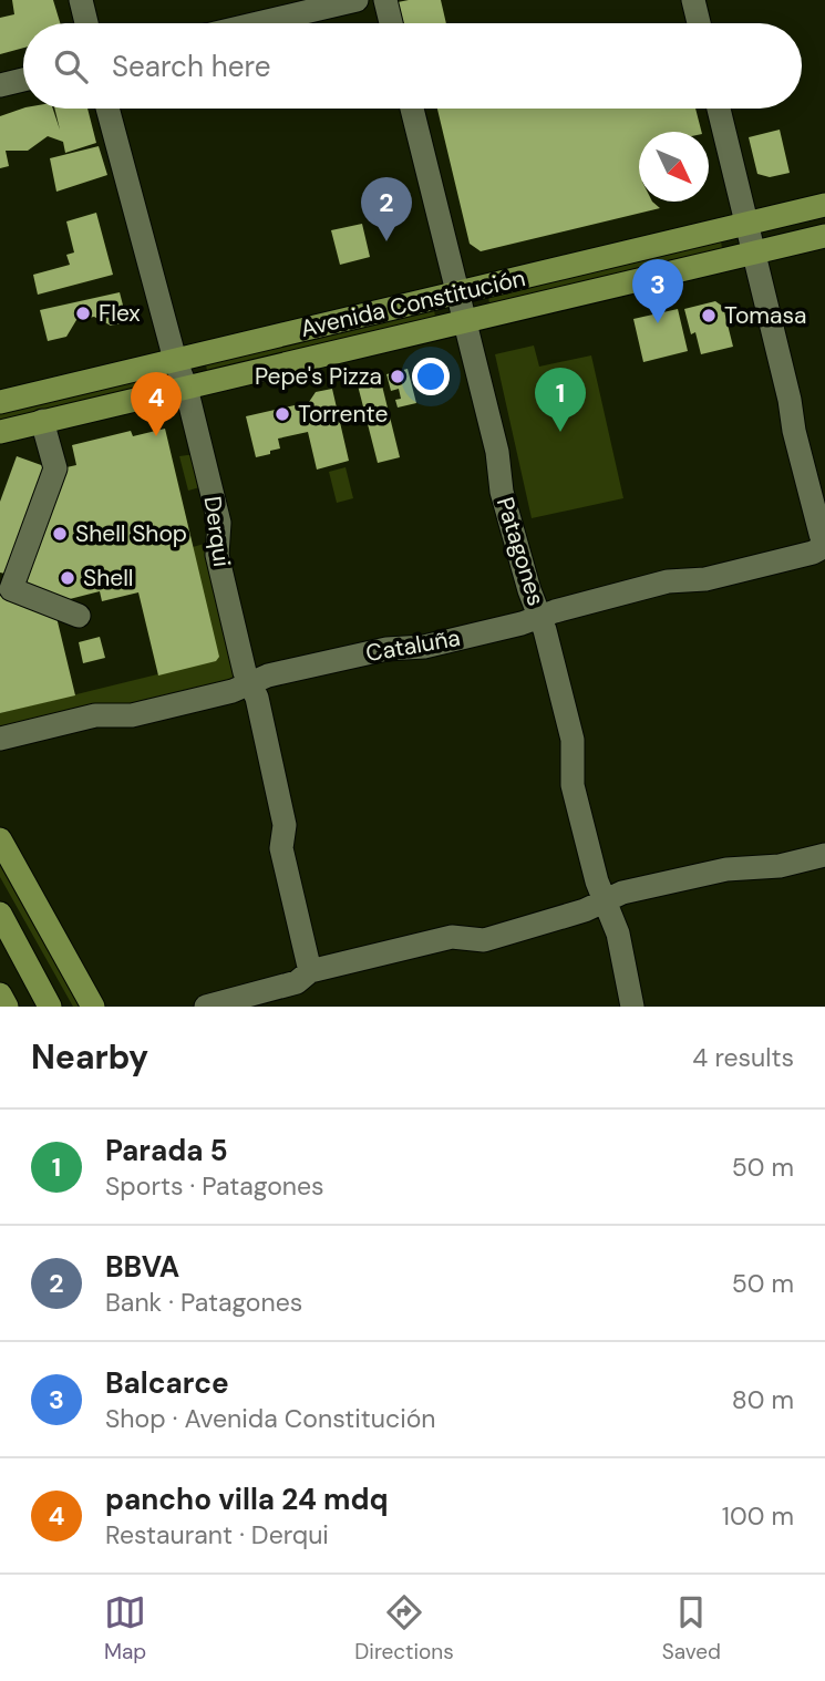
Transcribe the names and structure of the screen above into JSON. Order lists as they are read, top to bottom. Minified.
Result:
{"streets":{"main road":["Avenida Constitución"],"street":["Derqui","Patagones","Cataluña"]},"crossings":[["Avenida Constitución","Derqui"],["Avenida Constitución","Patagones"],["Derqui","Cataluña"],["Patagones","Cataluña"]],"places":["Flex","Tomasa","Pepe's Pizza","Torrente","Shell Shop","Shell"],"north":"bottom right","page":{"search":"Search here","pins":["2","3","1","4"],"heading":["Nearby","4 results"],"list":[{"mark":"1","name":"Parada 5","note":"Sports · Patagones","value":"50 m"},{"mark":"2","name":"BBVA","note":"Bank · Patagones","value":"50 m"},{"mark":"3","name":"Balcarce","note":"Shop · Avenida Constitución","value":"80 m"},{"mark":"4","name":"pancho villa 24 mdq","note":"Restaurant · Derqui","value":"100 m"}],"nav":["Map","Directions","Saved"]}}
